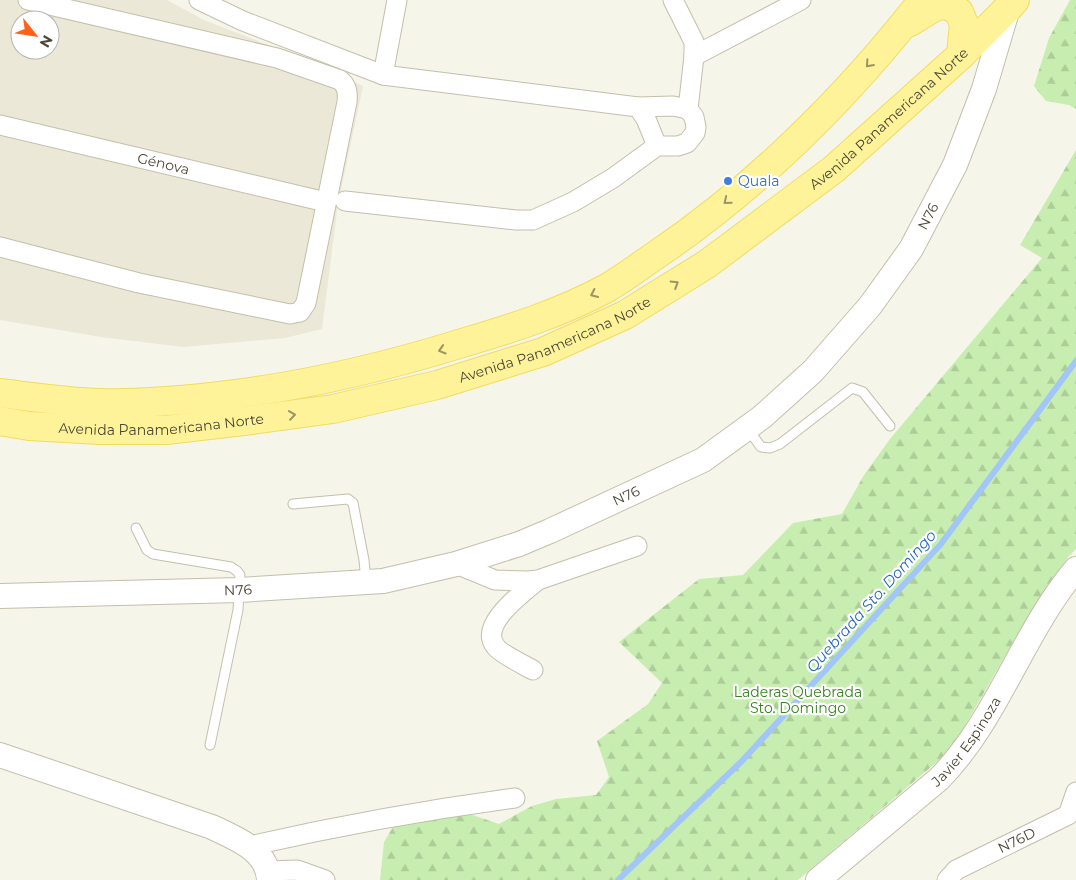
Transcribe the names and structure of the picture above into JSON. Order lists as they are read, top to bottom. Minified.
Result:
{"streets":{"main road":["Avenida Panamericana Norte"],"street":["Génova","N76","Javier Espinoza","N76D"]},"crossings":[["Avenida Panamericana Norte","N76"]],"water":["Quebrada Sto. Domingo"],"parks":["Laderas Quebrada Sto. Domingo"],"places":["Quala"],"north":"bottom right"}
